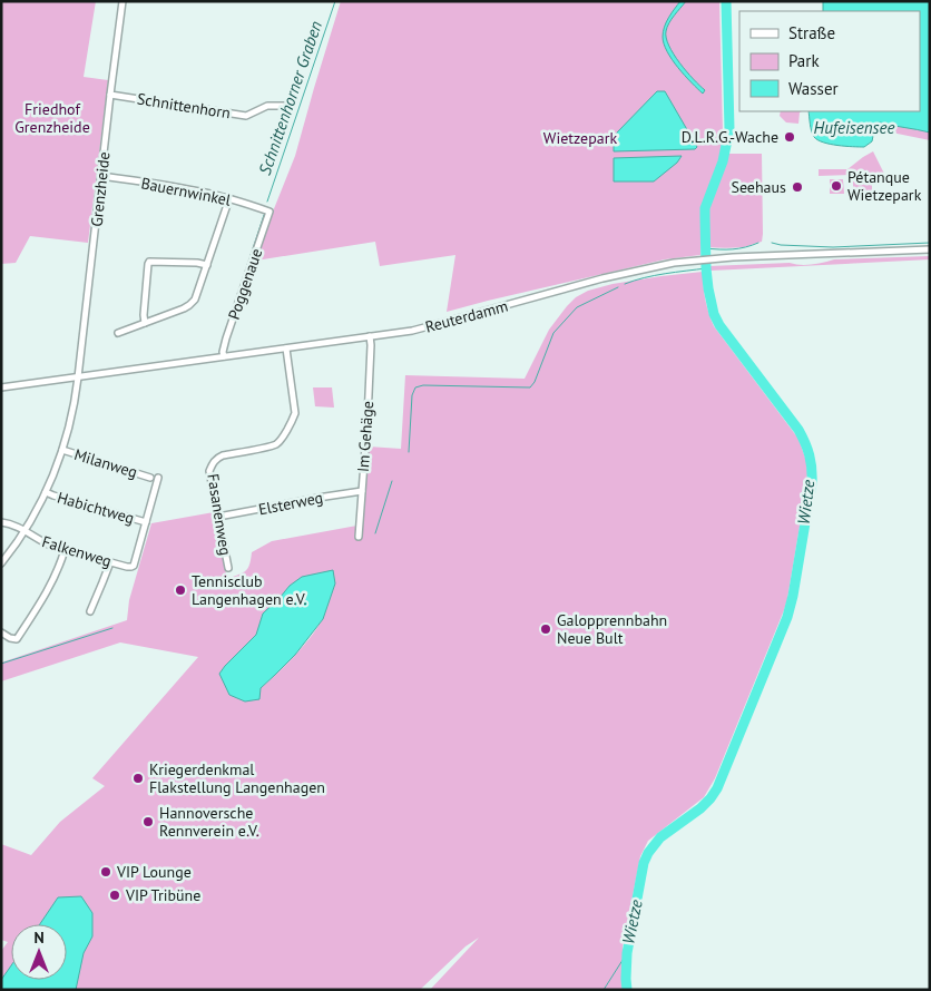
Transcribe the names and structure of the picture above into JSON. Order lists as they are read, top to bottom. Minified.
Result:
{"streets":{"street":["Schnittenhorn","Grenzheide","Bauernwinkel","Poggenaue","Reuterdamm","Im Gehäge","Milanweg","Elsterweg","Habichtweg","Fasanenweg","Falkenweg"]},"crossings":[["Schnittenhorn","Grenzheide"],["Grenzheide","Bauernwinkel"],["Grenzheide","Reuterdamm"],["Grenzheide","Milanweg"],["Grenzheide","Habichtweg"],["Grenzheide","Falkenweg"],["Bauernwinkel","Poggenaue"],["Poggenaue","Reuterdamm"],["Reuterdamm","Im Gehäge"],["Reuterdamm","Fasanenweg"],["Im Gehäge","Elsterweg"],["Elsterweg","Fasanenweg"],["Habichtweg","Falkenweg"]],"water":["Schnittenhorner Graben","Hufeisensee","Wietze"],"parks":["Friedhof Grenzheide","Wietzepark"],"places":["D.L.R.G.-Wache","Pétanque Wietzepark","Seehaus","Tennisclub Langenhagen e.V.","Galopprennbahn Neue Bult","Kriegerdenkmal Flakstellung Langenhagen","Hannoversche Rennverein e.V.","VIP Lounge","VIP Tribüne"],"legend":["Straße","Park","Wasser"],"north":"top"}
